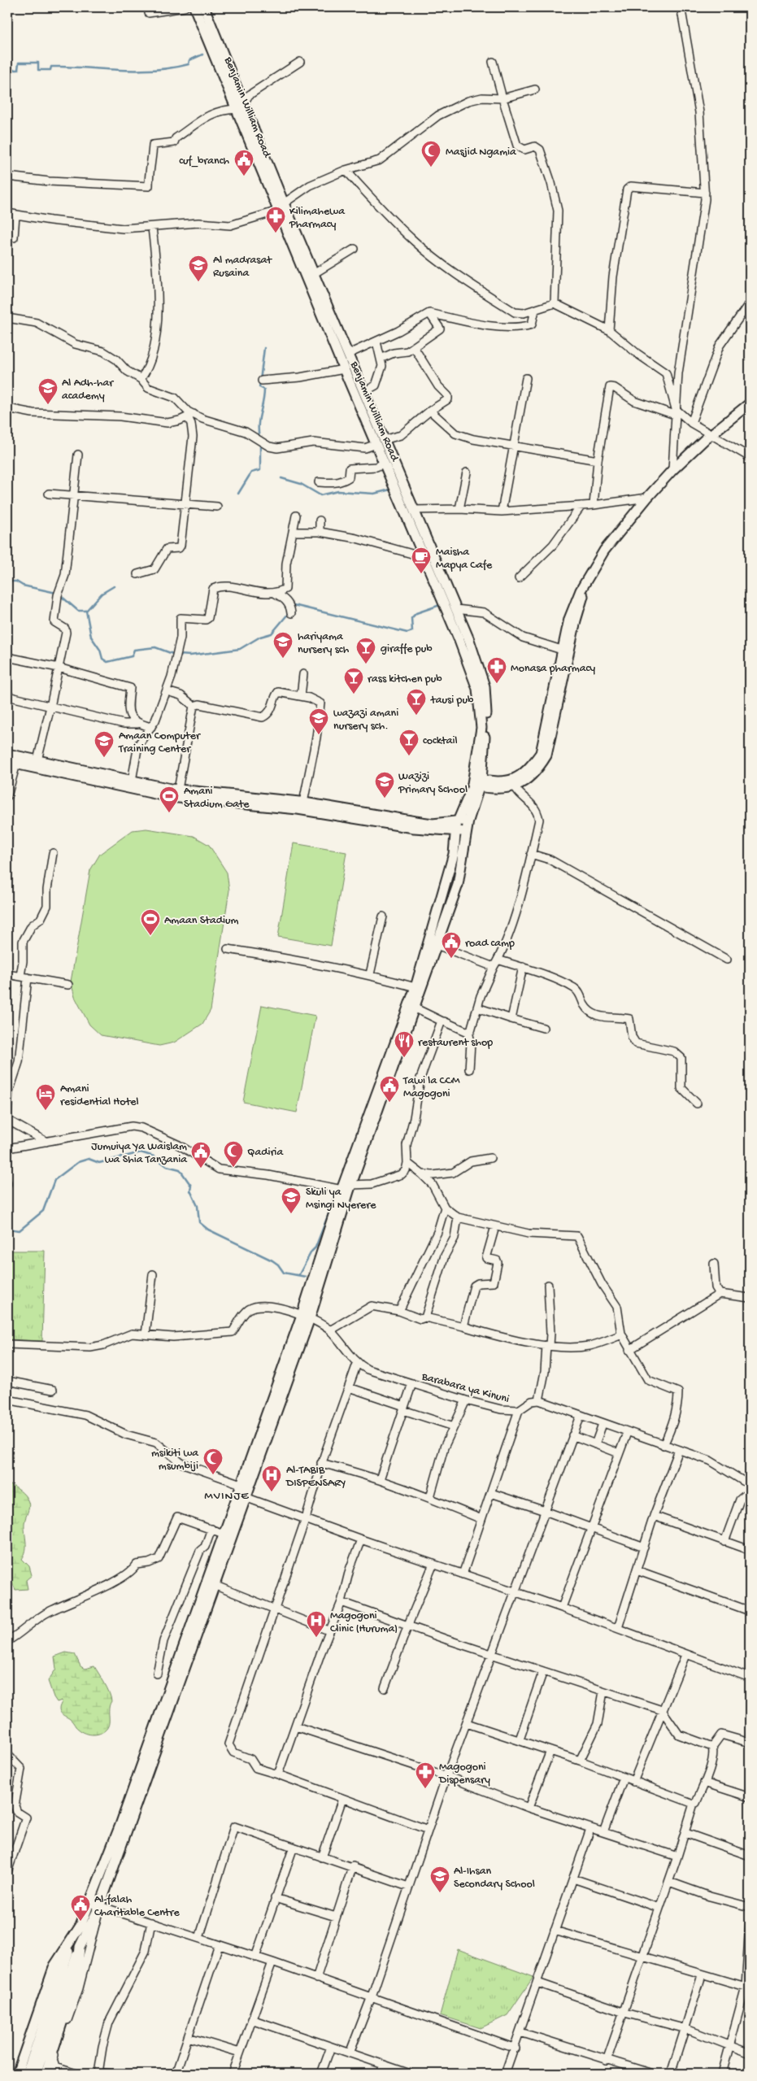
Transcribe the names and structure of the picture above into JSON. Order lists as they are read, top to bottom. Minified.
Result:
{"streets":{"main road":["Benjamin William Road"],"street":["Barabara ya Kinuni"]},"districts":["MVINJE"],"places":{"mosque":["Masjid Ngamia","Qadiria","msikiti wa msumbiji"],"public building":["cuf_branch","road camp","Tawi la CCM Magogoni","Jumuiya Ya Waislam wa Shia Tanzania","Al-falah Charitable Centre"],"pharmacy":["Kilimahewa Pharmacy","Monasa pharmacy","Magogoni Dispensary"],"school or university":["Al madrasat Rusaina","Al Adh-har academy","hariyama nursery sch","wazazi amani nursery sch.","Amaan Computer Training Center","Wazizi Primary School","Skuli ya Msingi Nyerere","Al-Ihsan Secondary School"],"cafe":["Maisha Mapya Cafe"],"bar":["giraffe pub","rass kitchen pub","tausi pub","cocktail"],"sports":["Amani Stadium Gate","Amaan Stadium"],"restaurant":["restaurent shop"],"hotel":["Amani residential Hotel"],"hospital":["Al-TABIB DISPENSARY","Magogoni Clinic (Huruma)"]}}
